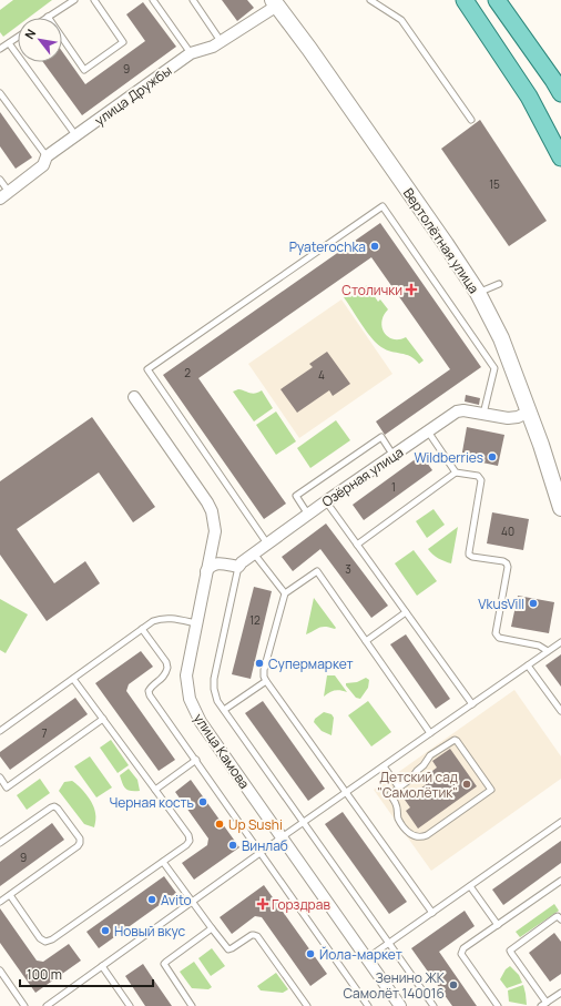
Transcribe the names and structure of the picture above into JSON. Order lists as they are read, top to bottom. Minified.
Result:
{"streets":{"street":["улица Дружбы","Вертолётная улица","Озёрная улица","улица Камова"]},"crossings":[["улица Дружбы","Вертолётная улица"],["Вертолётная улица","Озёрная улица"]],"places":{"other":["Pyaterochka","Wildberries","VkusVill","Супермаркет","Детский сад \"Самолётик\"","Черная кость","Up Sushi","Винлаб","Avito","Новый вкус","Йола-маркет","Зенино ЖК Самолёт 140016"],"health":["Столички","Горздрав"]},"house_numbers":["9","15","2","4","1","40","3","12","7","9"],"scale_bar":"100 m","north":"top left"}
